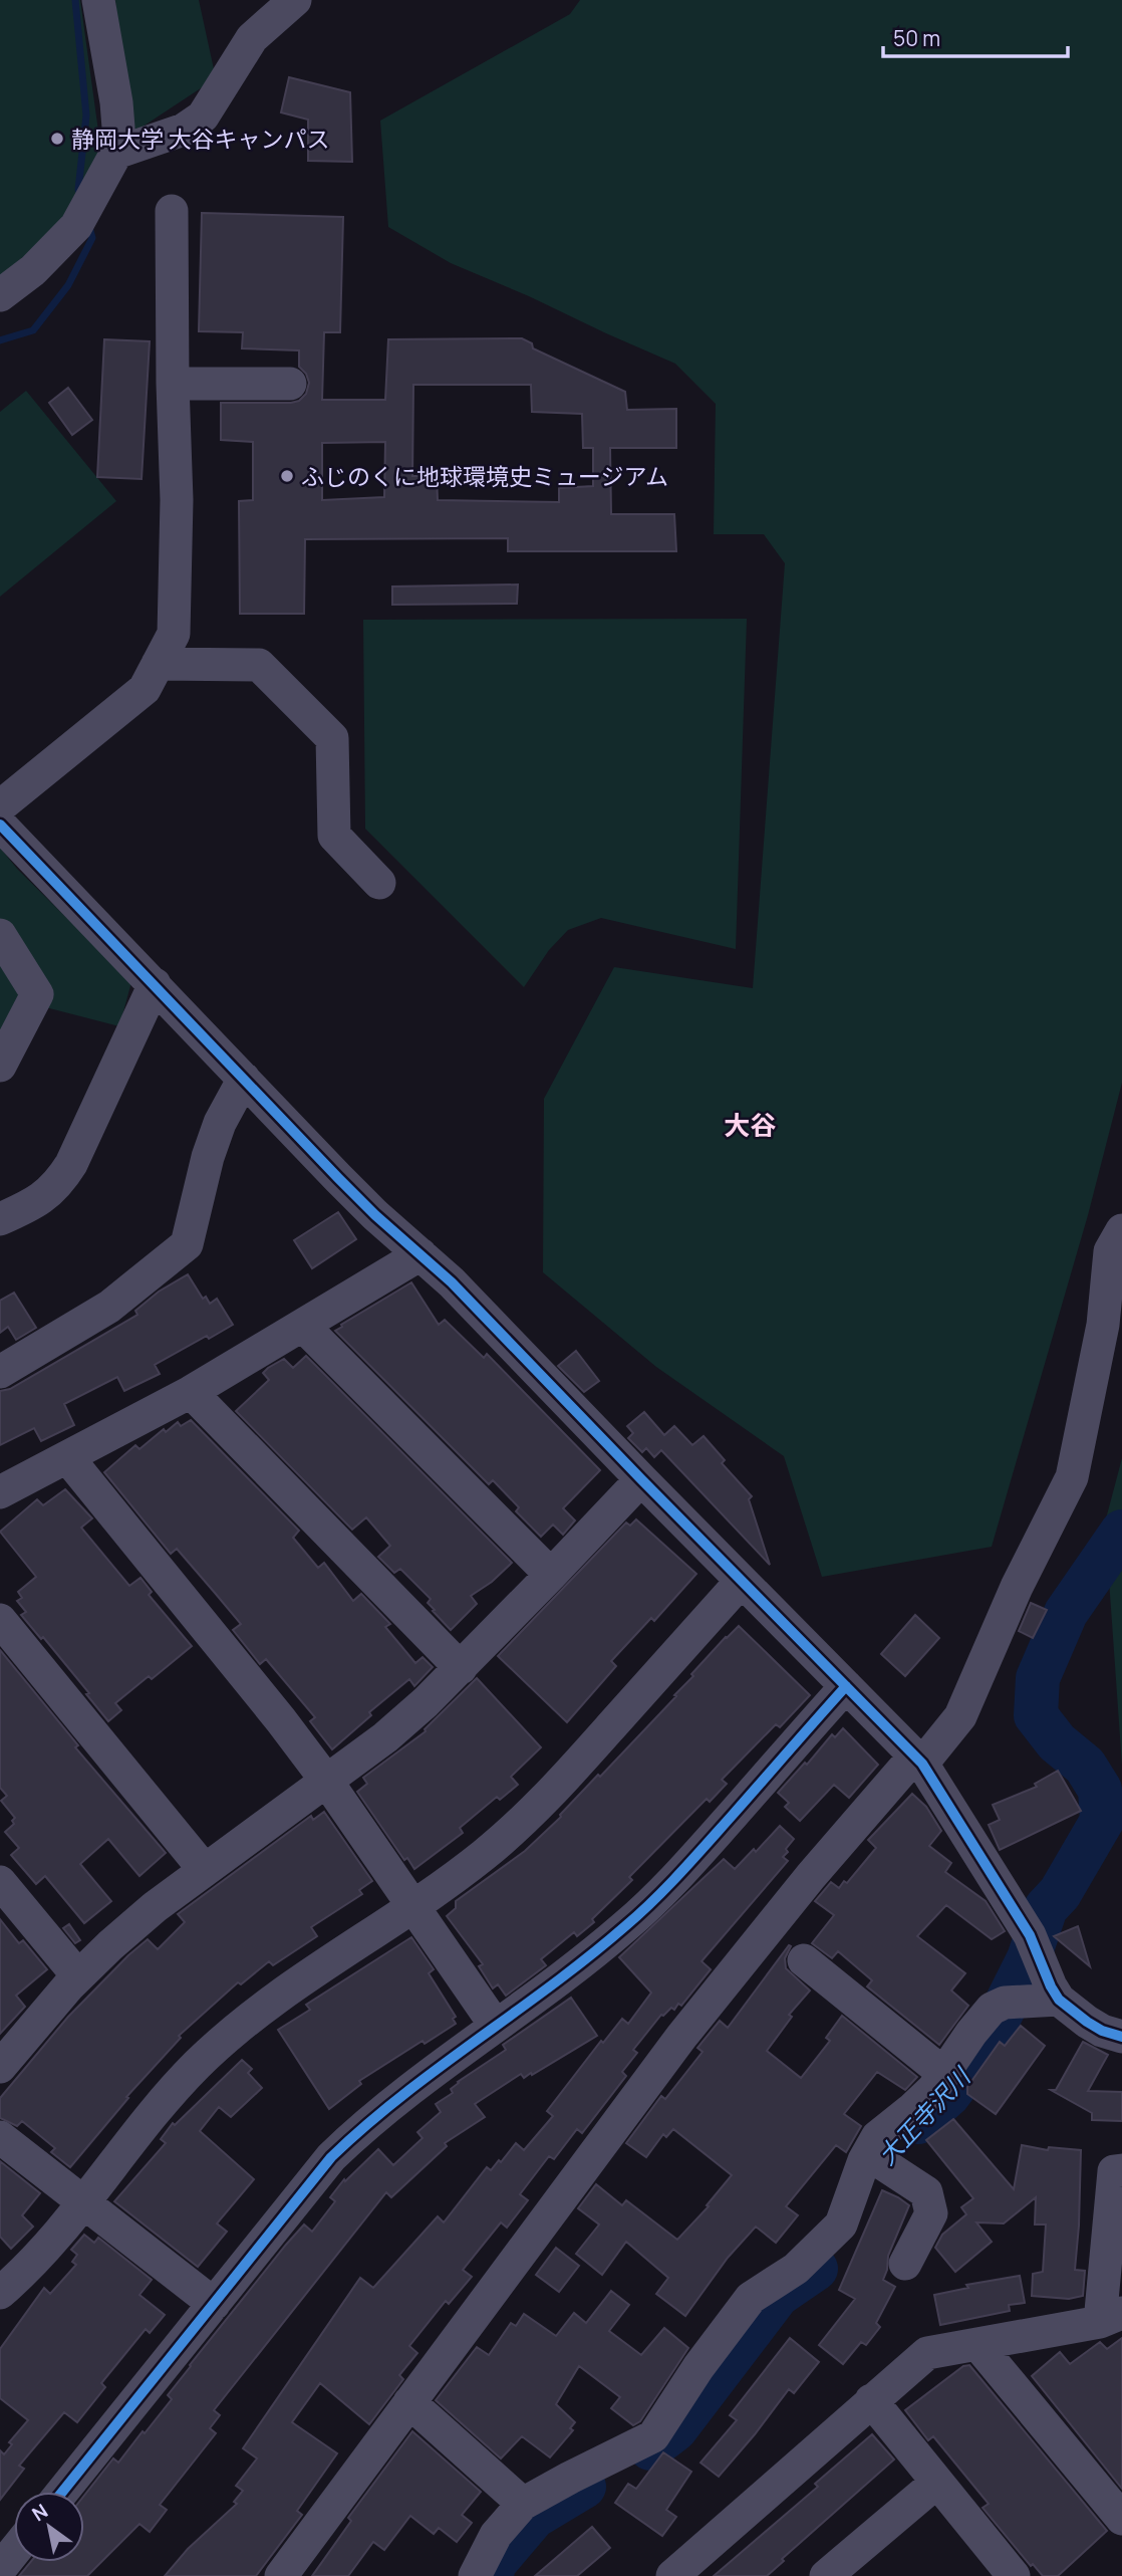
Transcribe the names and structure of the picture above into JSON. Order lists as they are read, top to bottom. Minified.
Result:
{"districts":["大谷"],"water":["大正寺沢川"],"places":["静岡大学 大谷キャンパス","ふじのくに地球環境史ミュージアム"],"scale_bar":"50 m","north":"top left"}
